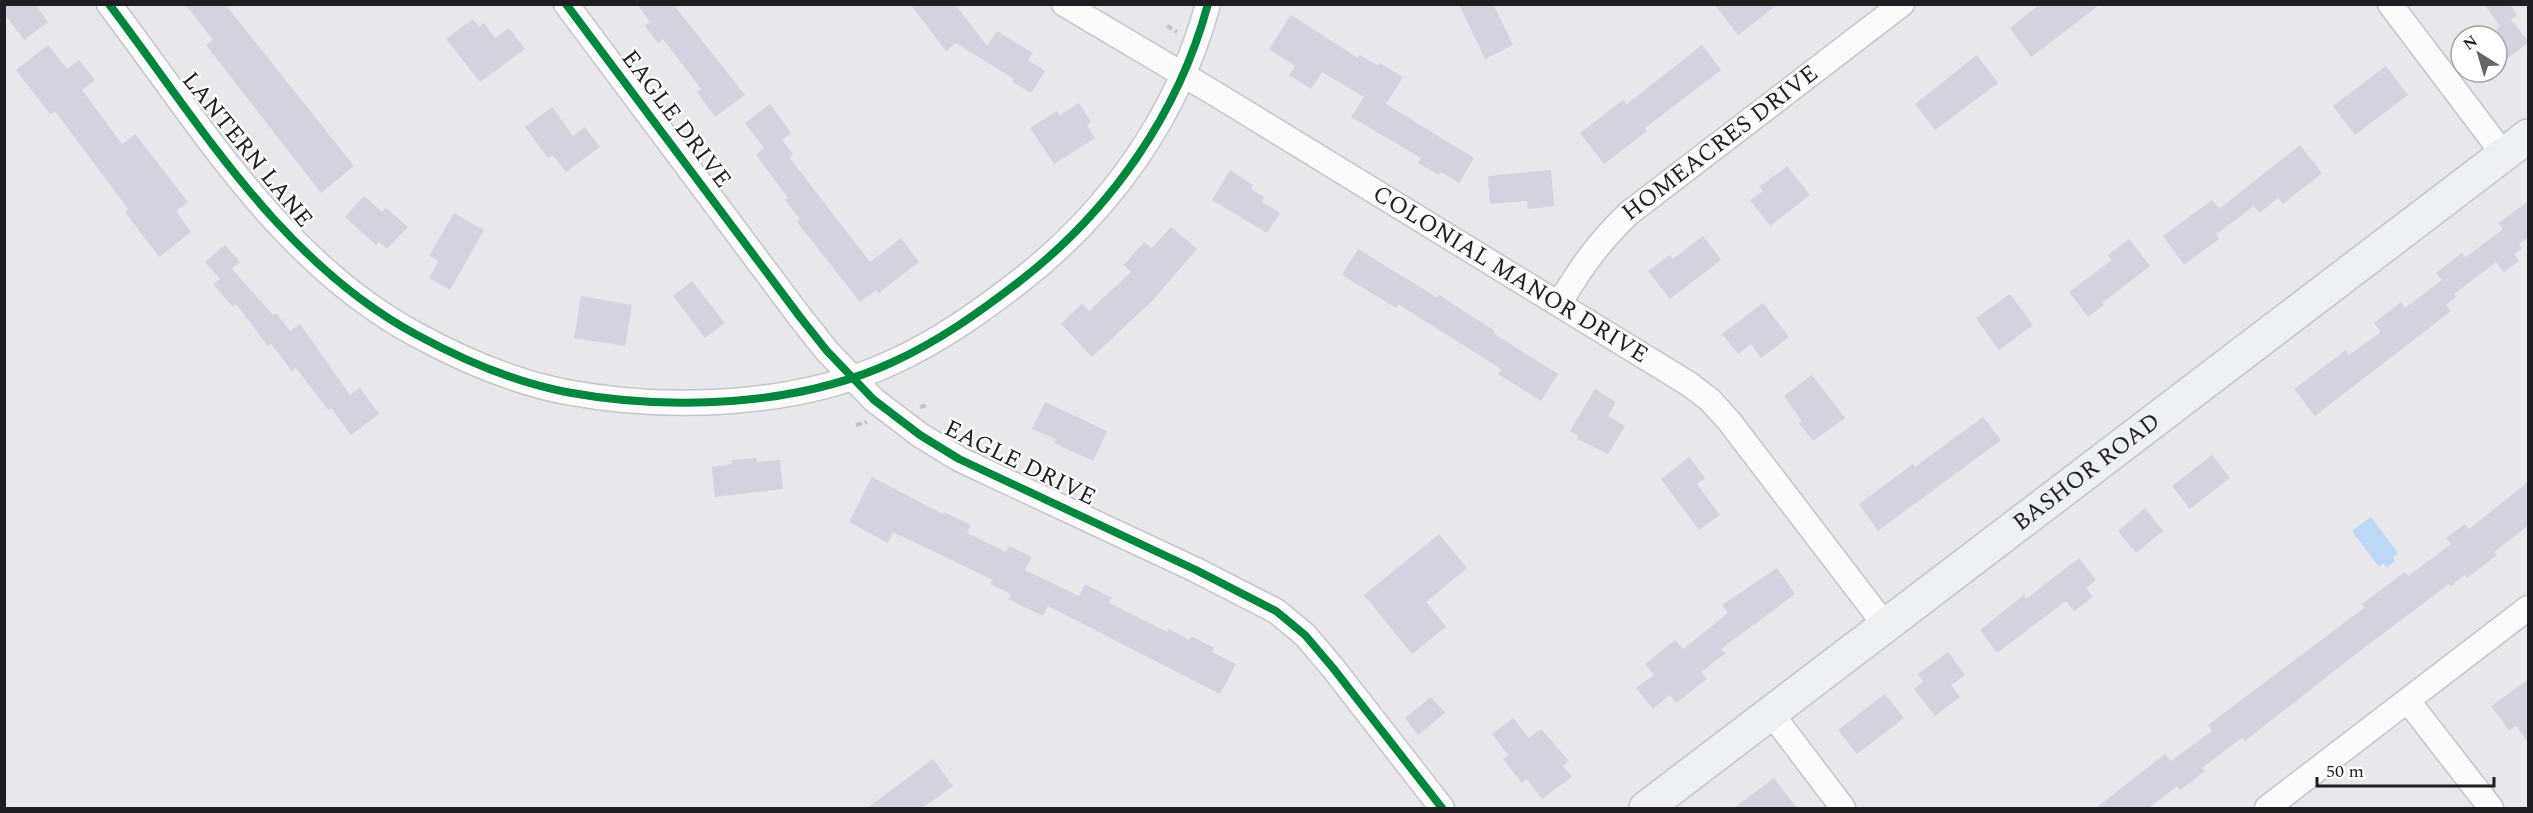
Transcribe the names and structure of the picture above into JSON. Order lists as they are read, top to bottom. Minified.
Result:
{"streets":{"street":["EAGLE DRIVE","HOMEACRES DRIVE","LANTERN LANE","COLONIAL MANOR DRIVE","BASHOR ROAD"]},"crossings":[["EAGLE DRIVE","LANTERN LANE"],["HOMEACRES DRIVE","COLONIAL MANOR DRIVE"],["LANTERN LANE","COLONIAL MANOR DRIVE"],["COLONIAL MANOR DRIVE","BASHOR ROAD"]],"scale_bar":"50 m","north":"top left"}
